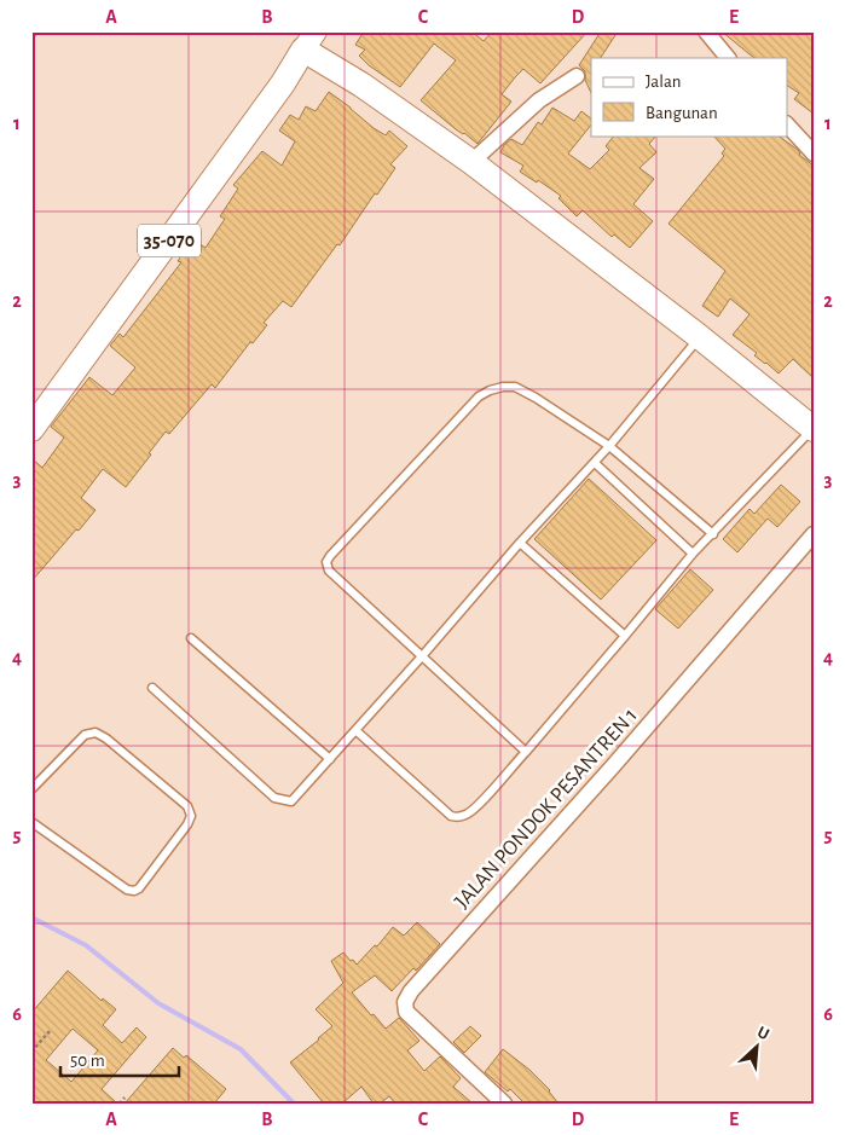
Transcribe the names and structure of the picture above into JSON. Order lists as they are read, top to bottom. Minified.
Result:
{"streets":{"main road":["35-070"],"street":["JALAN PONDOK PESANTREN 1"]},"legend":["Jalan","Bangunan"],"scale_bar":"50 m","north":"top right","grid":{"columns":["A","B","C","D","E"],"rows":["1","2","3","4","5","6"]}}
